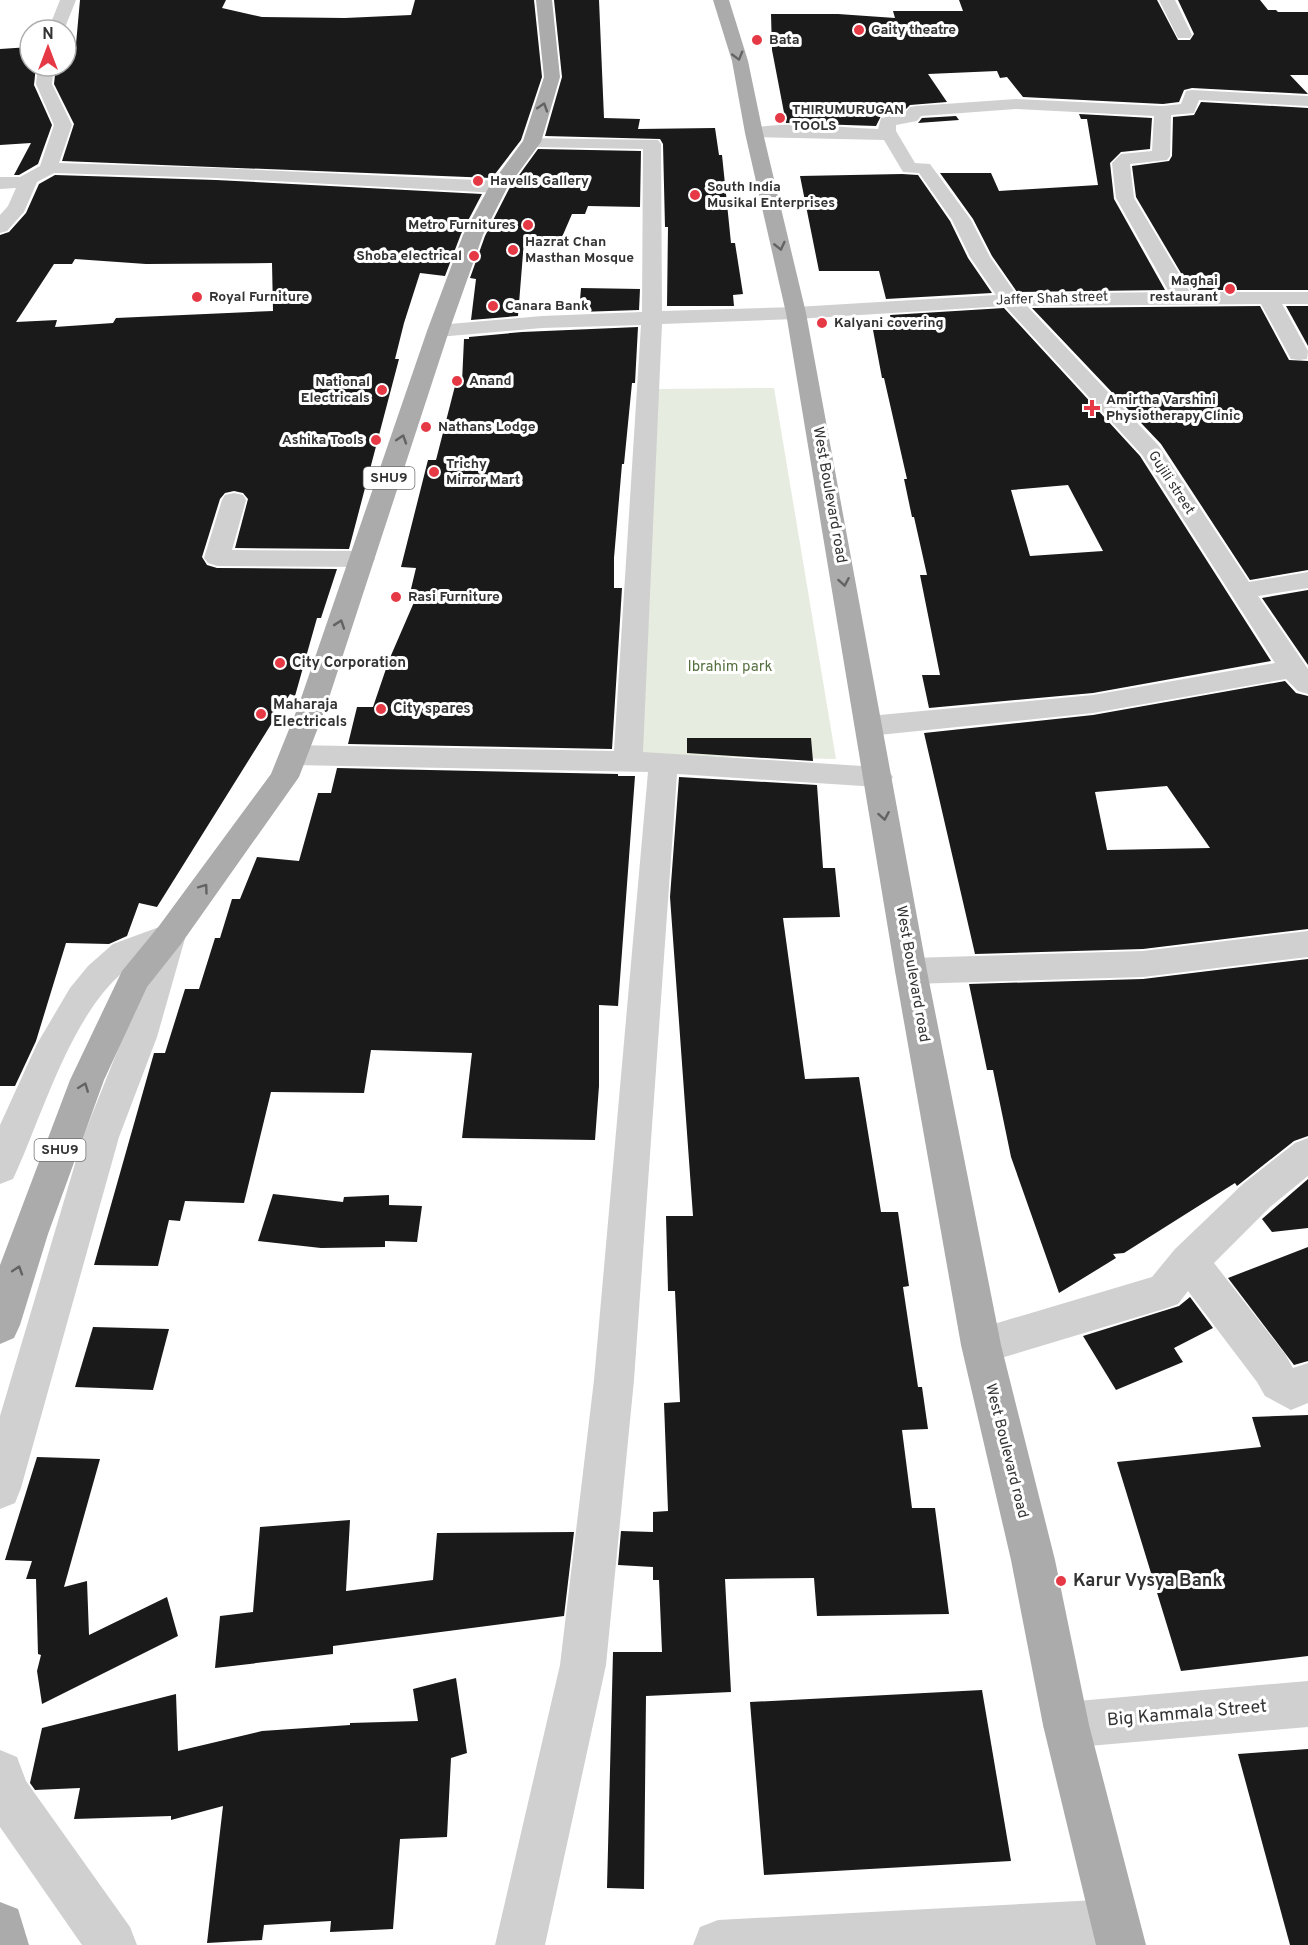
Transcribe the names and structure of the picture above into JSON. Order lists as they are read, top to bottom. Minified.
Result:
{"streets":{"main road":["SHU9","West Boulevard road"],"street":["Jaffer Shah street","Gujili street","Big Kammala Street"]},"crossings":[["Jaffer Shah street","SHU9"],["Jaffer Shah street","Gujili street"],["Jaffer Shah street","West Boulevard road"],["West Boulevard road","Big Kammala Street"]],"one_way":["West Boulevard road"],"parks":["Ibrahim park"],"places":{"other":["Gaity theatre","Bata","THIRUMURUGAN TOOLS","Havells Gallery","South India Musikal Enterprises","Metro Furnitures","Hazrat Chan Masthan Mosque","Shoba electrical","Maghai restaurant","Royal Furniture","Canara Bank","Kalyani covering","Anand","National Electricals","Nathans Lodge","Ashika Tools","Trichy Mirror Mart","Rasi Furniture","City Corporation","City spares","Maharaja Electricals","Karur Vysya Bank"],"health":["Amirtha Varshini Physiotherapy Clinic"]},"north":"top"}
